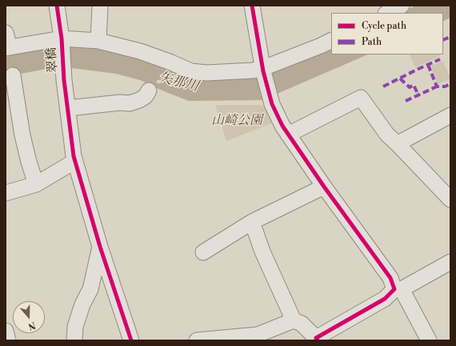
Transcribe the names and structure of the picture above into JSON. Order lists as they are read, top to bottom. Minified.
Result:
{"streets":{"street":["翠橋"]},"water":["矢那川"],"parks":["山崎公園"],"legend":["Cycle path","Path"],"north":"bottom"}
